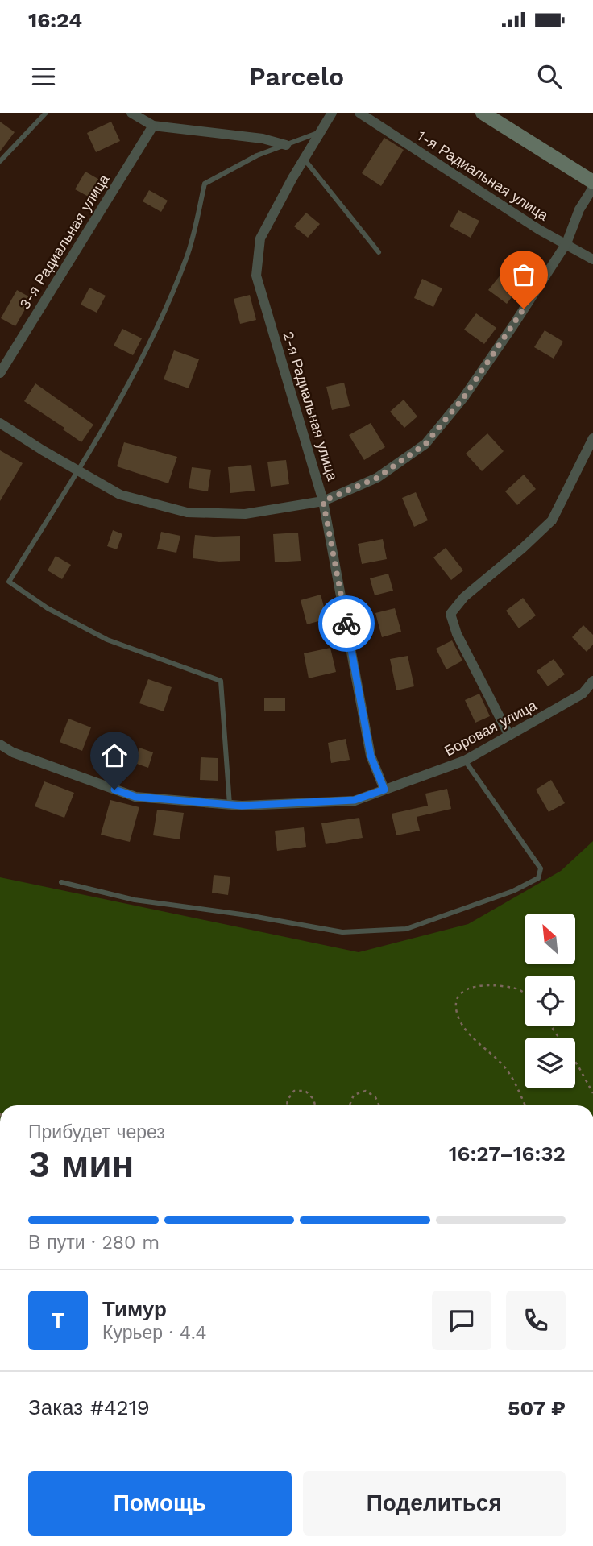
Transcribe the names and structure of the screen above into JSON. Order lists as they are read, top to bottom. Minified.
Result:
{"streets":{"street":["1-я Радиальная улица","3-я Радиальная улица","2-я Радиальная улица","Боровая улица"]},"crossings":[["2-я Радиальная улица","Боровая улица"]],"north":"top left","page":{"status":"16:24","header":"Parcelo","heading":["3 мин","Прибудет через","16:27–16:32"],"panel":["Тимур","Курьер · 4.4","Заказ #4219","507 ₽"],"bar":"В пути · 280 m","round":"Т","buttons":["Помощь","Поделиться"]}}
